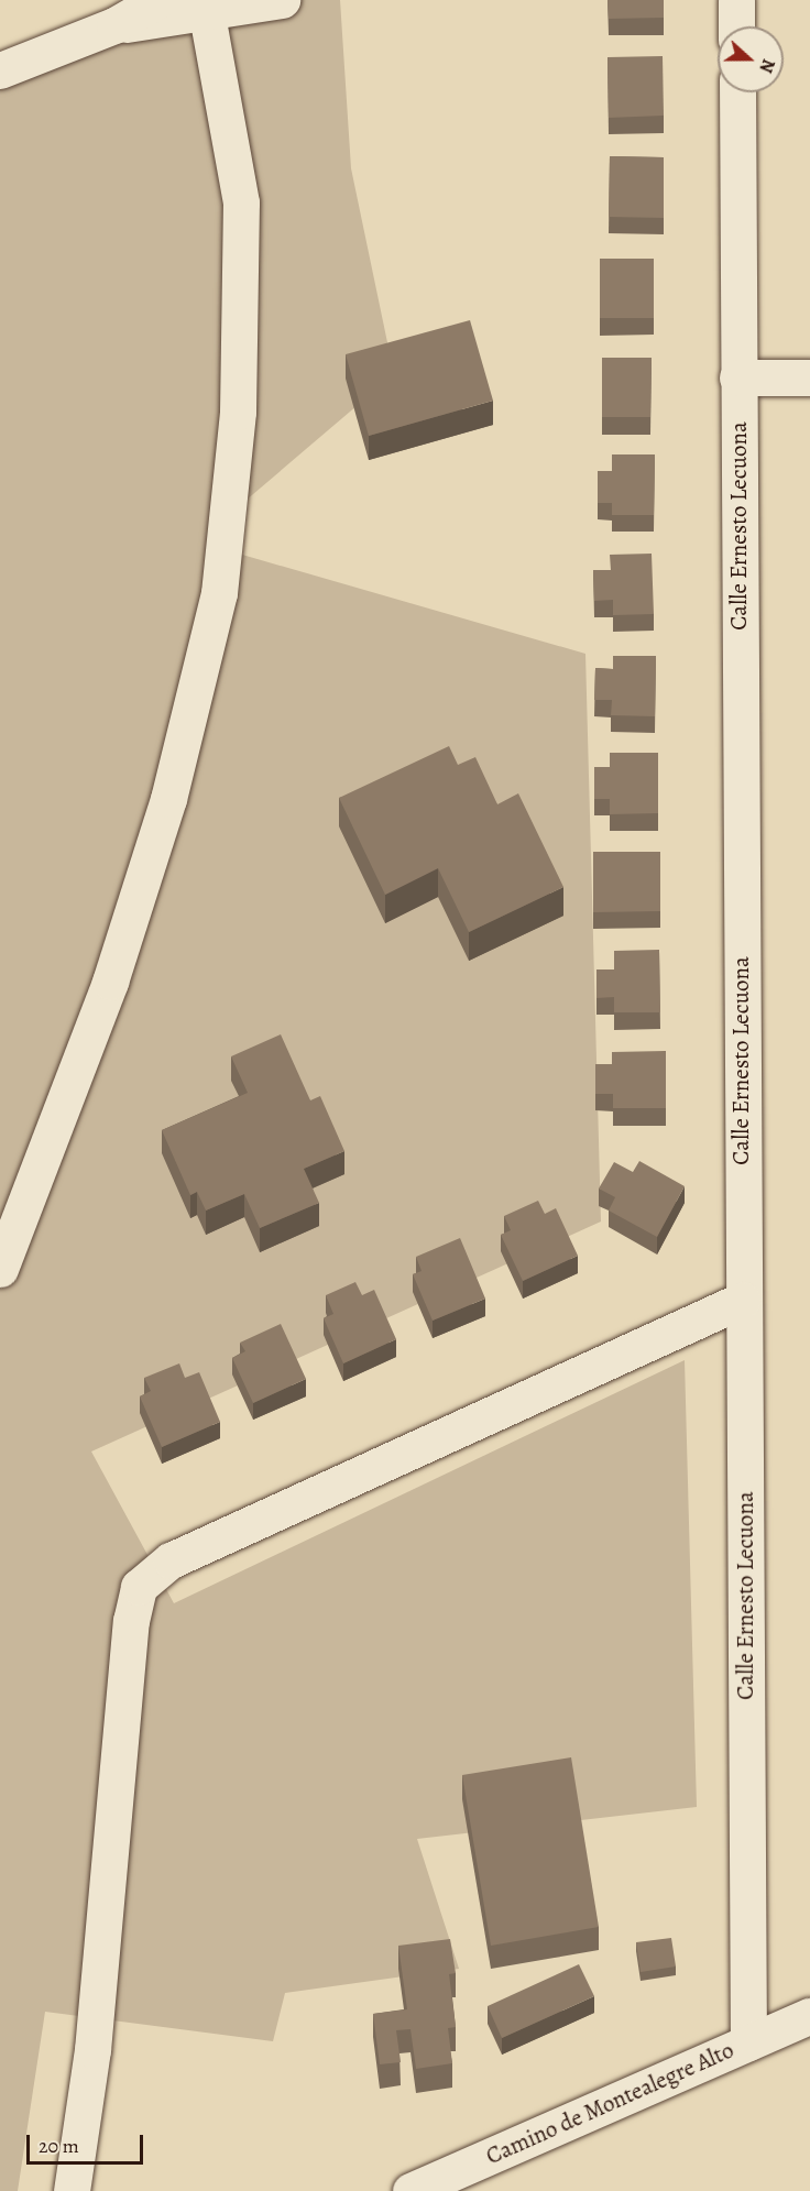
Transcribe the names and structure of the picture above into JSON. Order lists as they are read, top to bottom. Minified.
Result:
{"streets":{"street":["Calle Ernesto Lecuona","Camino de Montealegre Alto"]},"crossings":[["Calle Ernesto Lecuona","Camino de Montealegre Alto"]],"scale_bar":"20 m","north":"right"}
